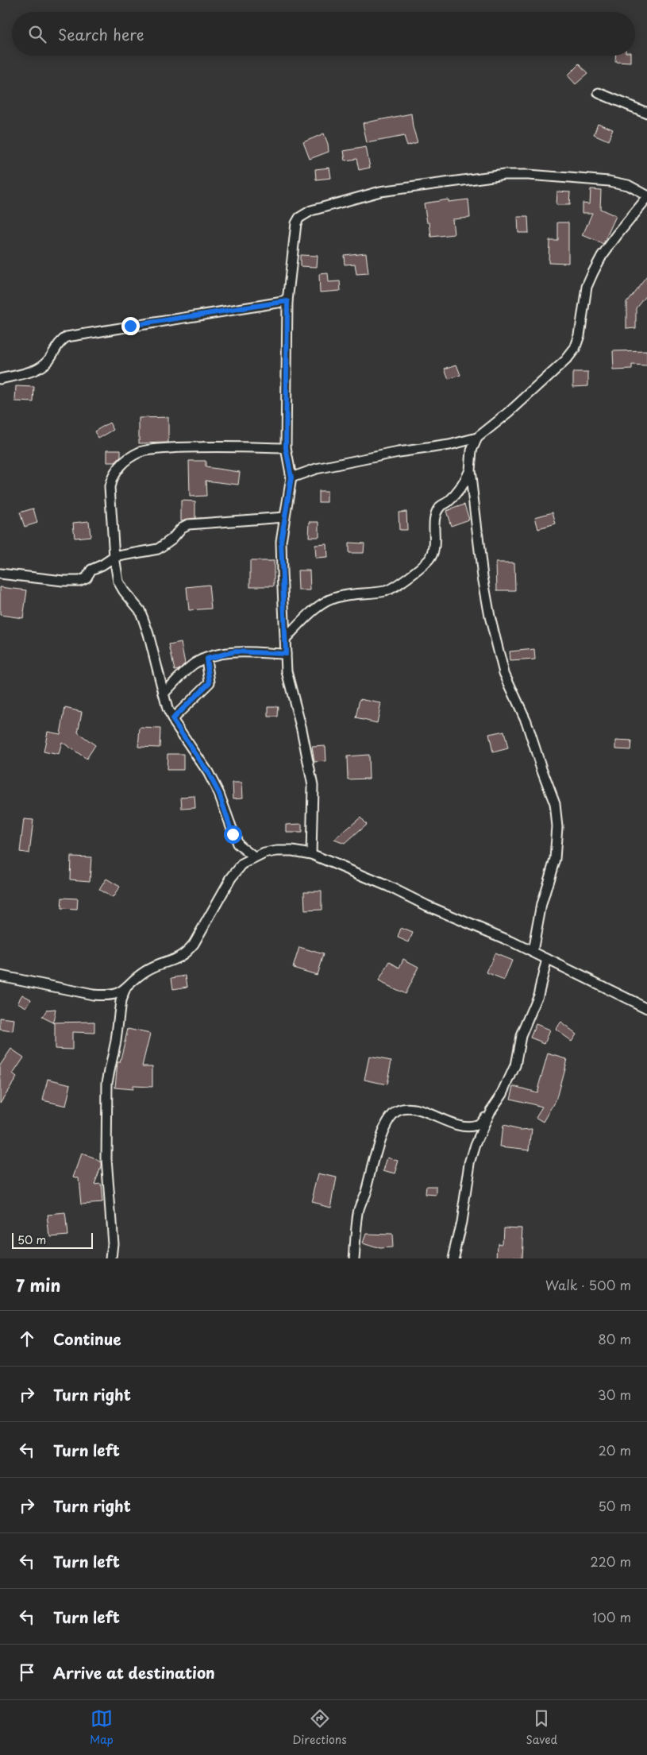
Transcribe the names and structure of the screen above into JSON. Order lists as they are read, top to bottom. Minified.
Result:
{"scale_bar":"50 m","page":{"search":"Search here","scale":"50 m","heading":["7 min","Walk · 500 m"],"list":[["Continue","80 m"],["Turn right","30 m"],["Turn left","20 m"],["Turn right","50 m"],["Turn left","220 m"],["Turn left","100 m"],"Arrive at destination"],"nav":["Map","Directions","Saved"]}}
